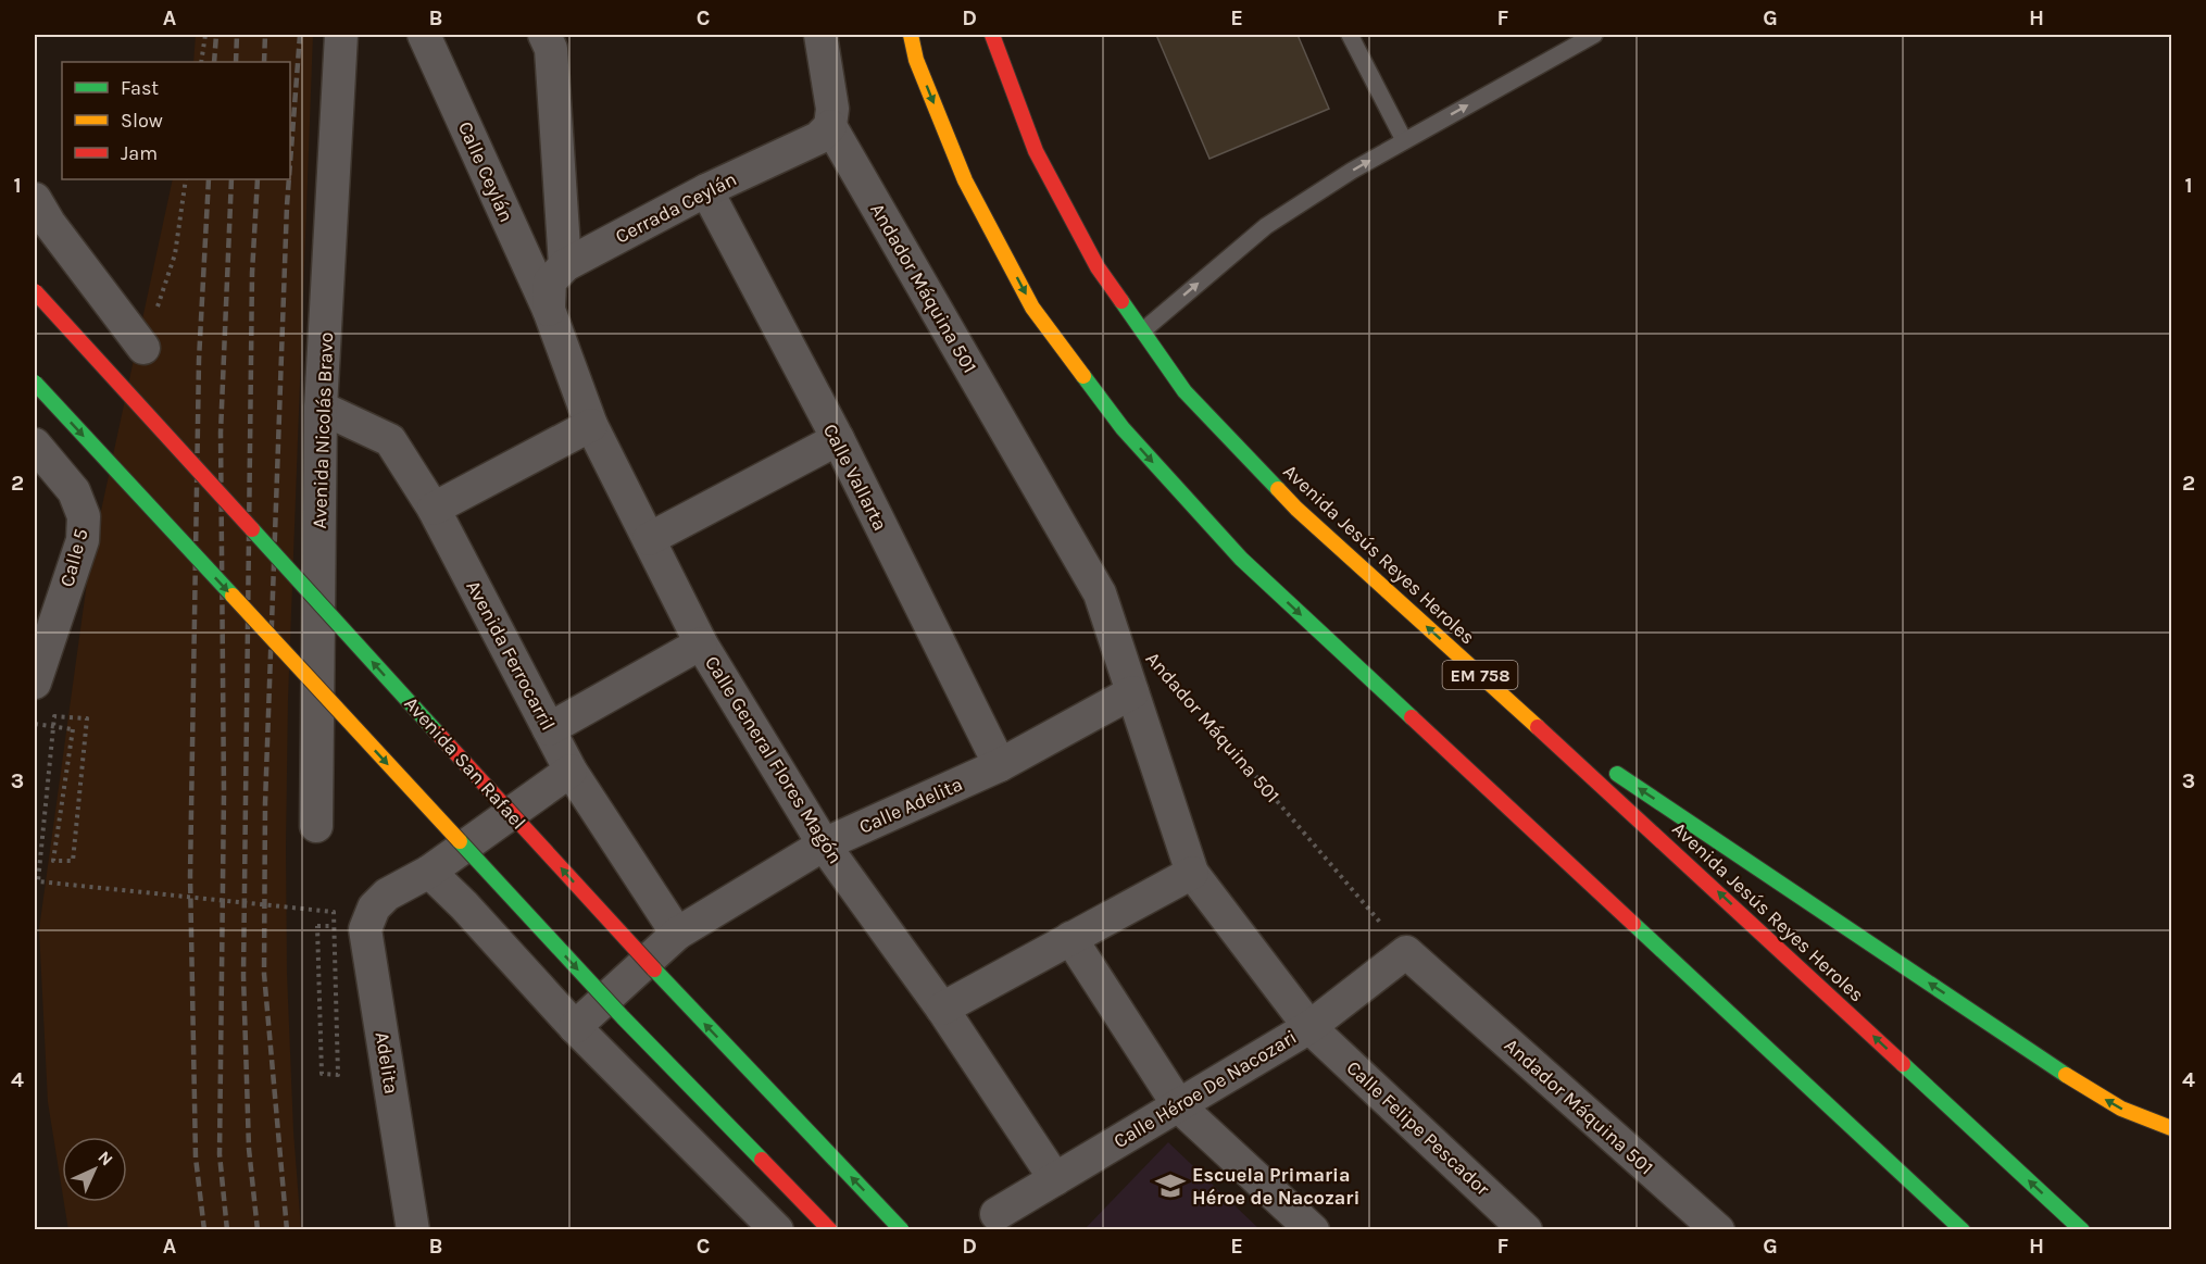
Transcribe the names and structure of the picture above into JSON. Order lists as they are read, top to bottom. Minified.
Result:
{"streets":{"main road":["Avenida Jesús Reyes Heroles","EM 758","Avenida San Rafael"],"street":["Calle Ceylán","Cerrada Ceylán","Andador Máquina 501","Avenida Nicolás Bravo","Calle Vallarta","Calle 5","Avenida Ferrocarril","Calle General Flores Magón","Calle Adelita","Adelita","Calle Héroe De Nacozari","Calle Felipe Pescador"]},"crossings":[["Calle Ceylán","Calle General Flores Magón"],["Cerrada Ceylán","Andador Máquina 501"],["Cerrada Ceylán","Calle Vallarta"],["Andador Máquina 501","Calle Adelita"],["Andador Máquina 501","Calle Héroe De Nacozari"],["Andador Máquina 501","Calle Felipe Pescador"],["Avenida Nicolás Bravo","Avenida Ferrocarril"],["Calle Vallarta","Calle Adelita"],["Avenida Ferrocarril","Calle Adelita"],["Calle General Flores Magón","Calle Adelita"],["Calle General Flores Magón","Calle Héroe De Nacozari"],["Calle Héroe De Nacozari","Calle Felipe Pescador"]],"places":{"school or university":["Escuela Primaria Héroe de Nacozari"]},"legend":["Fast","Slow","Jam"],"north":"top right","grid":{"columns":["A","B","C","D","E","F","G","H"],"rows":["1","2","3","4"]}}
